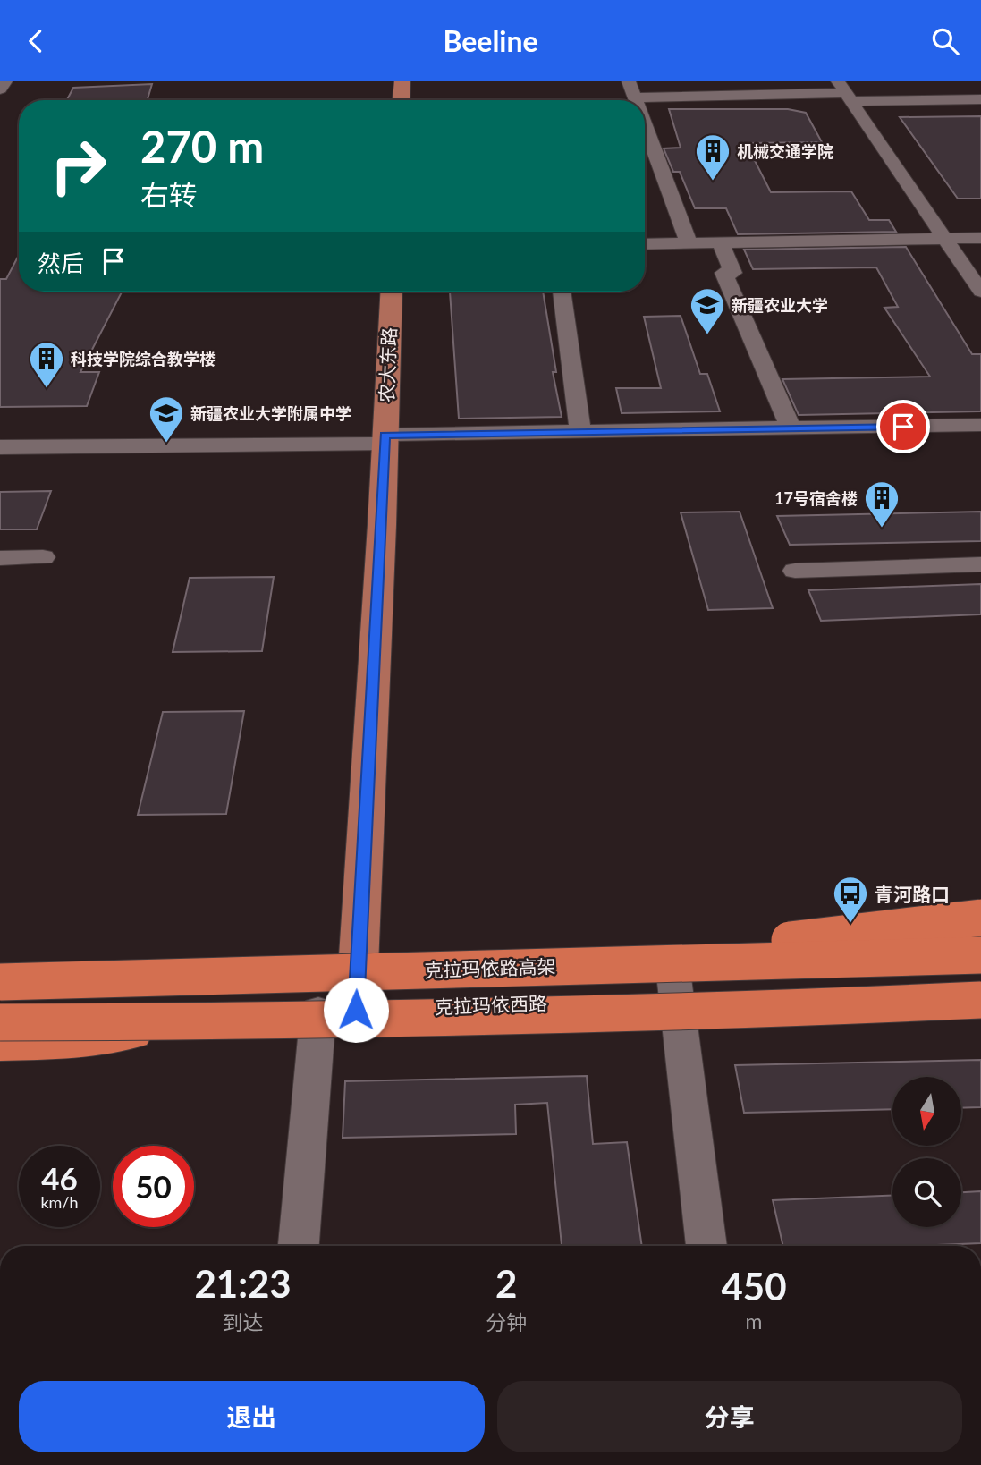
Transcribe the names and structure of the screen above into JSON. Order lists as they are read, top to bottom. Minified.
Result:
{"streets":{"highway":["克拉玛依路高架"],"main road":["农大东路","克拉玛依西路"]},"crossings":[["农大东路","克拉玛依西路"]],"places":{"building":["机械交通学院","科技学院综合教学楼","17号宿舍楼"],"school or university":["新疆农业大学","新疆农业大学附属中学"],"bus stop":["青河路口"]},"north":"bottom","page":{"header":"Beeline","turn":["270 m","右转"],"then":"然后","speed":"46 km/h","limit":"50","eta":["21:23","到达","2","分钟","450","m"],"buttons":["退出","分享"]}}
